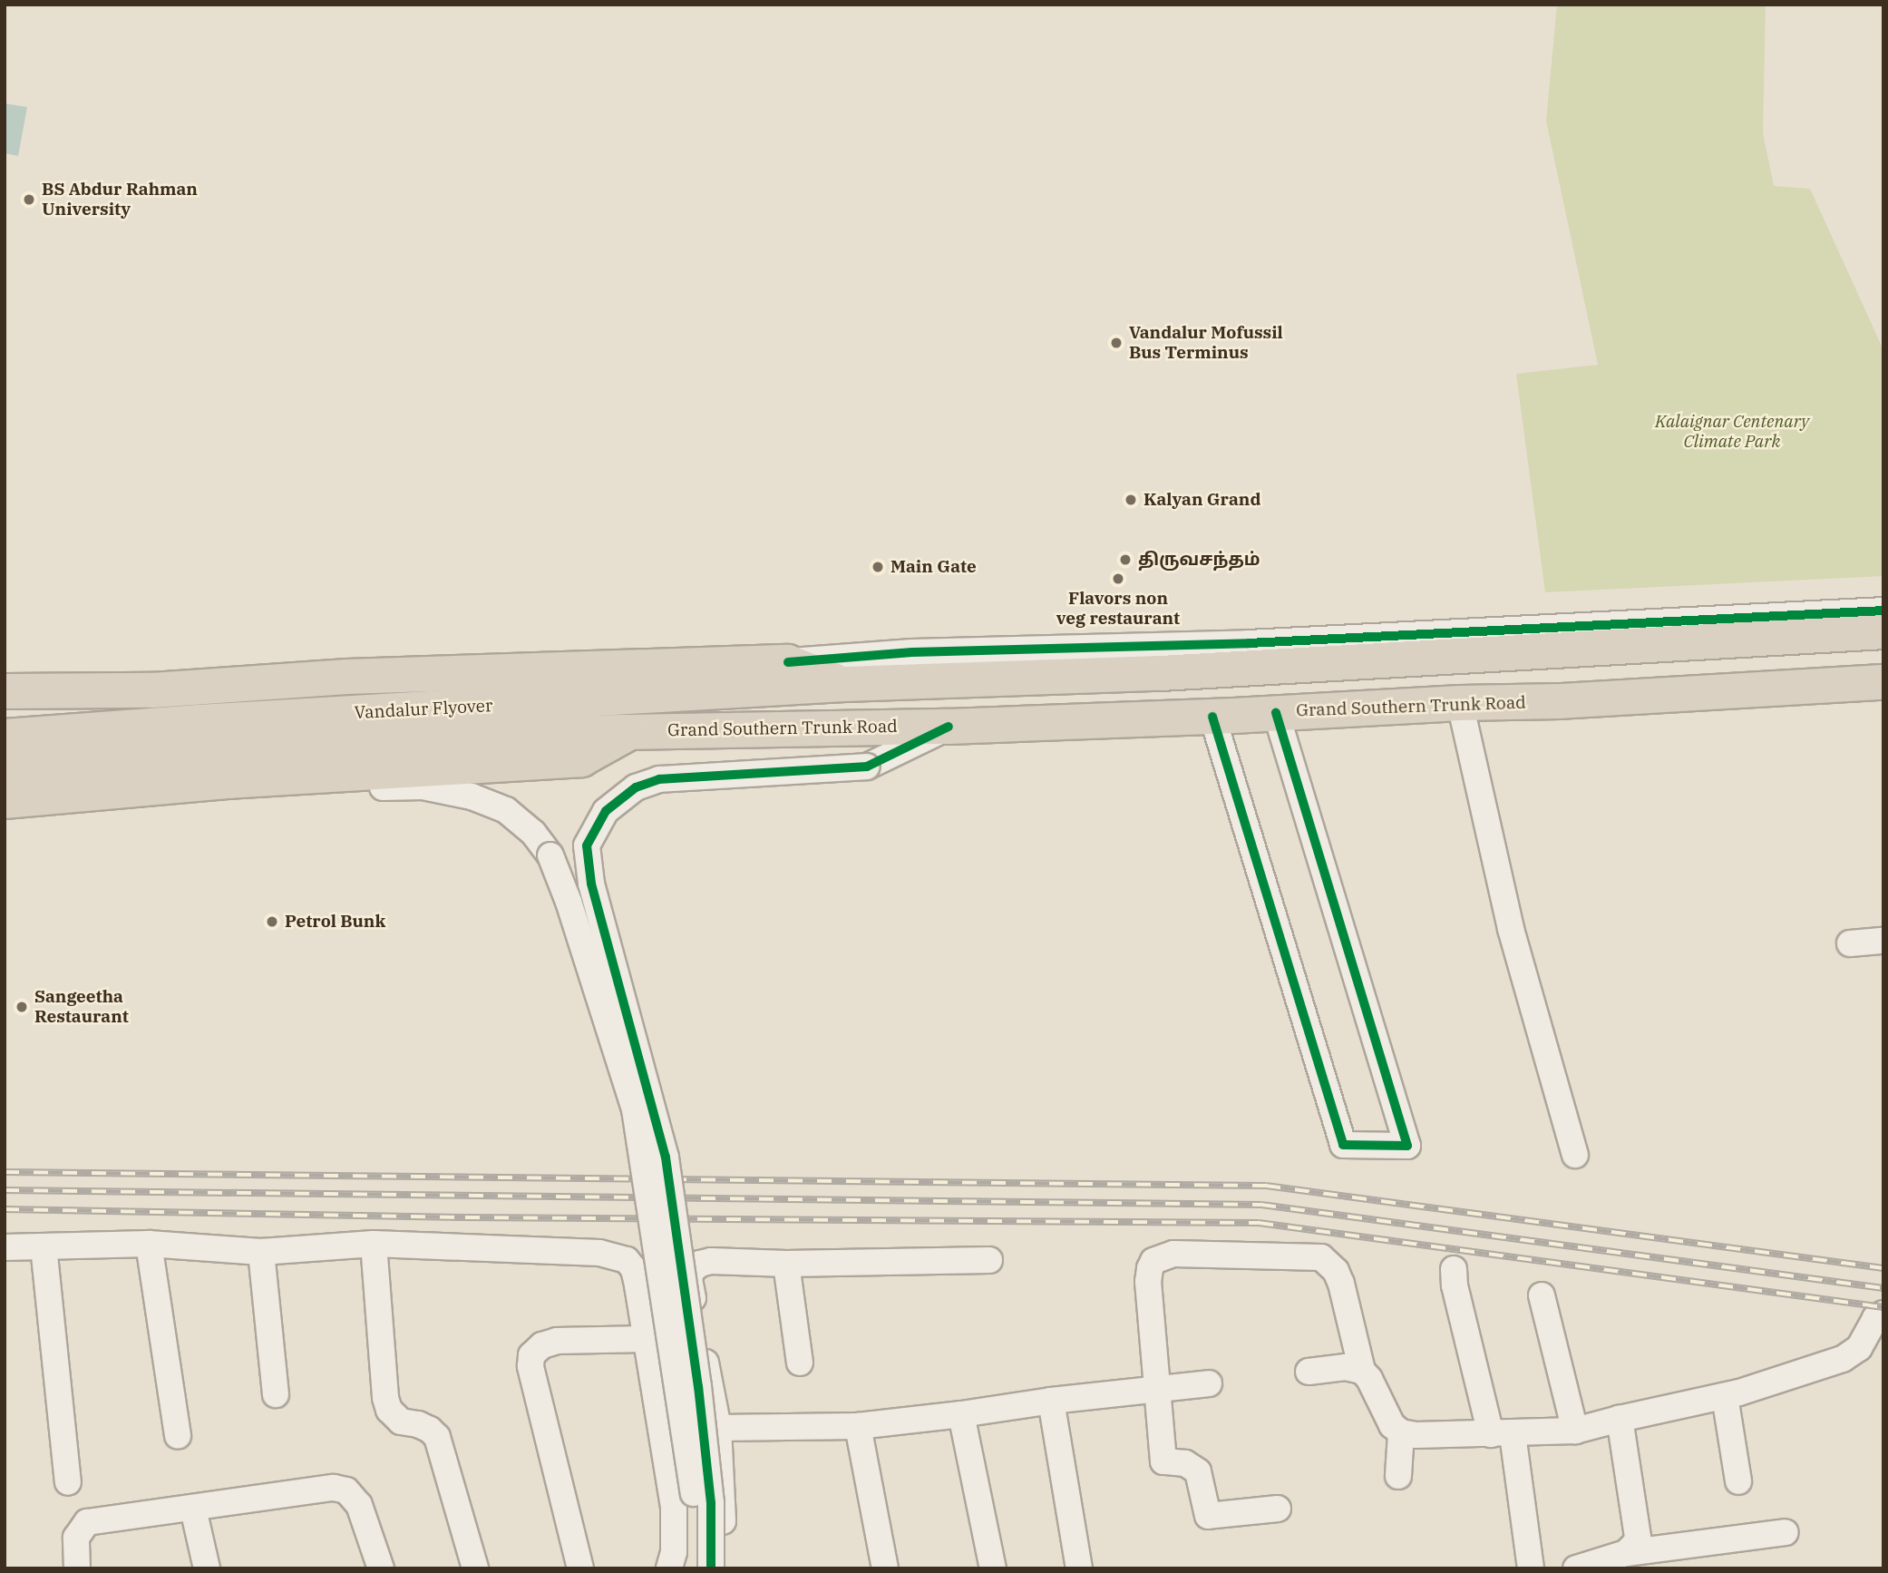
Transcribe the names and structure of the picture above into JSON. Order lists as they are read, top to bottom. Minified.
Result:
{"streets":{"highway":["Grand Southern Trunk Road","Vandalur Flyover"]},"crossings":[["Grand Southern Trunk Road","Vandalur Flyover"]],"parks":["Kalaignar Centenary Climate Park"],"places":["BS Abdur Rahman University","Vandalur Mofussil Bus Terminus","Kalyan Grand","திருவசந்தம்","Main Gate","Flavors non veg restaurant","Petrol Bunk","Sangeetha Restaurant"]}
